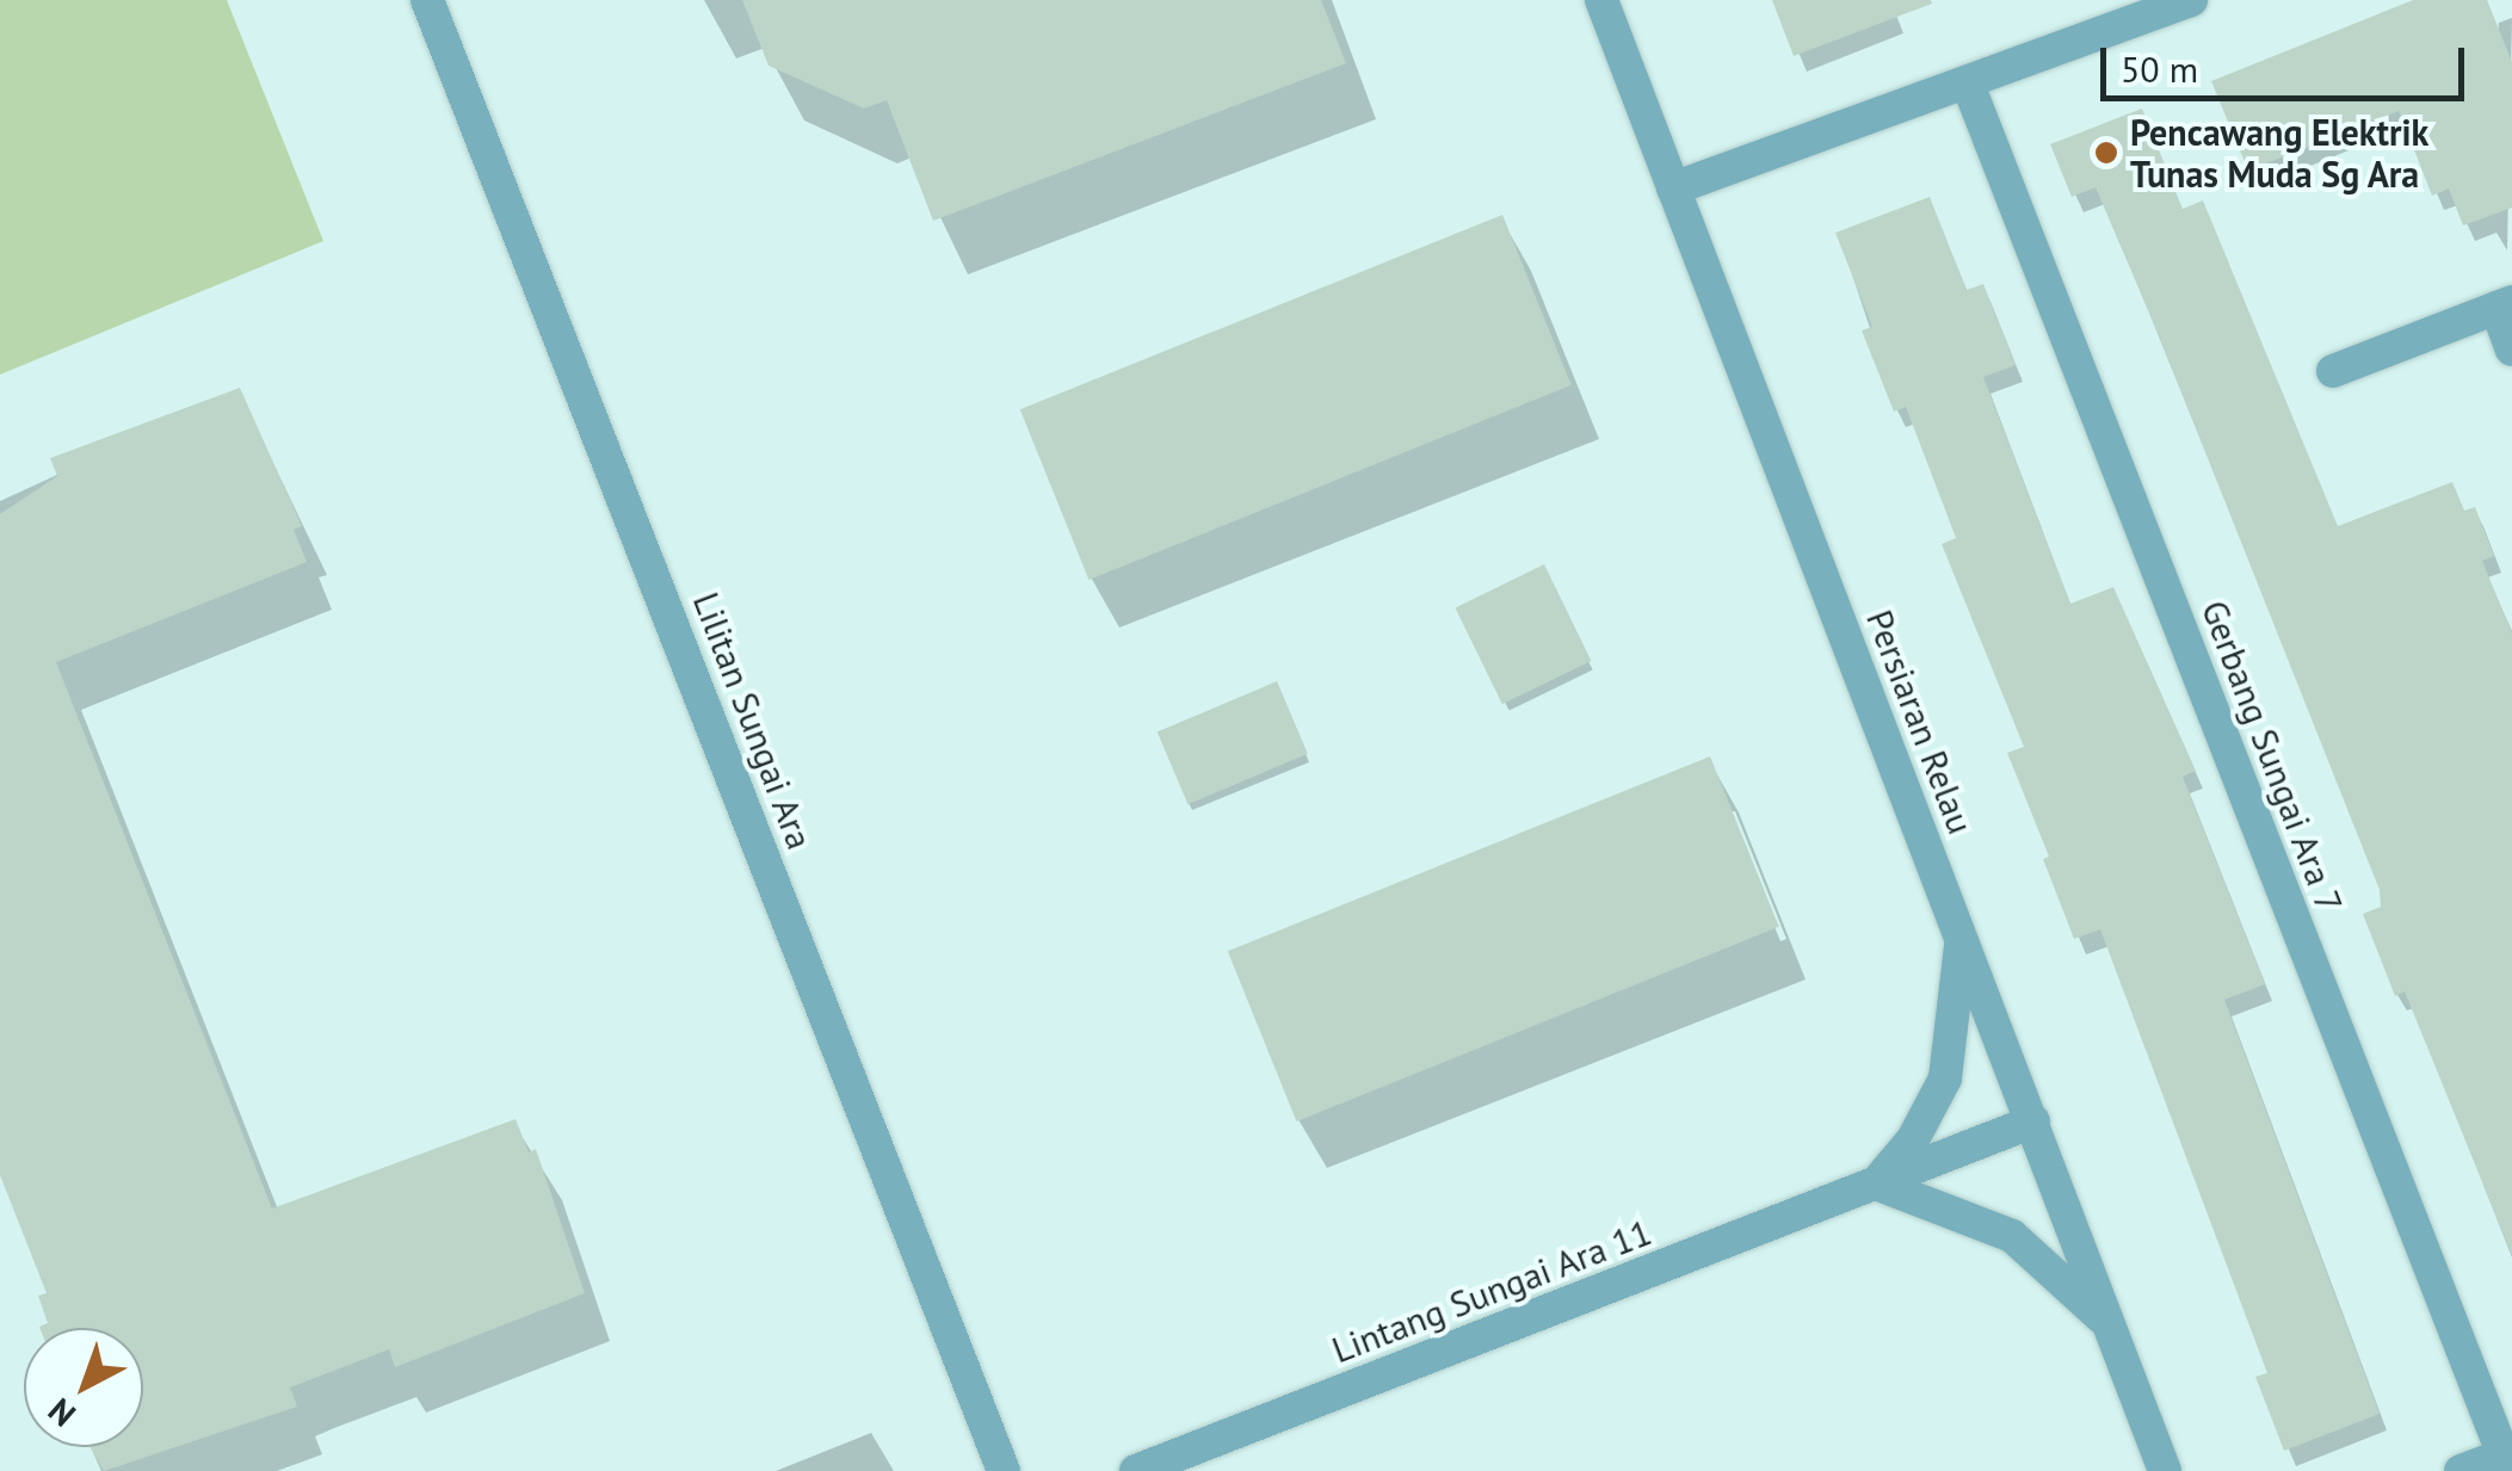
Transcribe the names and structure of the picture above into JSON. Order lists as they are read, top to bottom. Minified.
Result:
{"streets":{"street":["Lilitan Sungai Ara","Persiaran Relau","Gerbang Sungai Ara 7","Lintang Sungai Ara 11"]},"crossings":[["Persiaran Relau","Lintang Sungai Ara 11"]],"places":["Pencawang Elektrik Tunas Muda Sg Ara"],"scale_bar":"50 m","north":"bottom left"}
